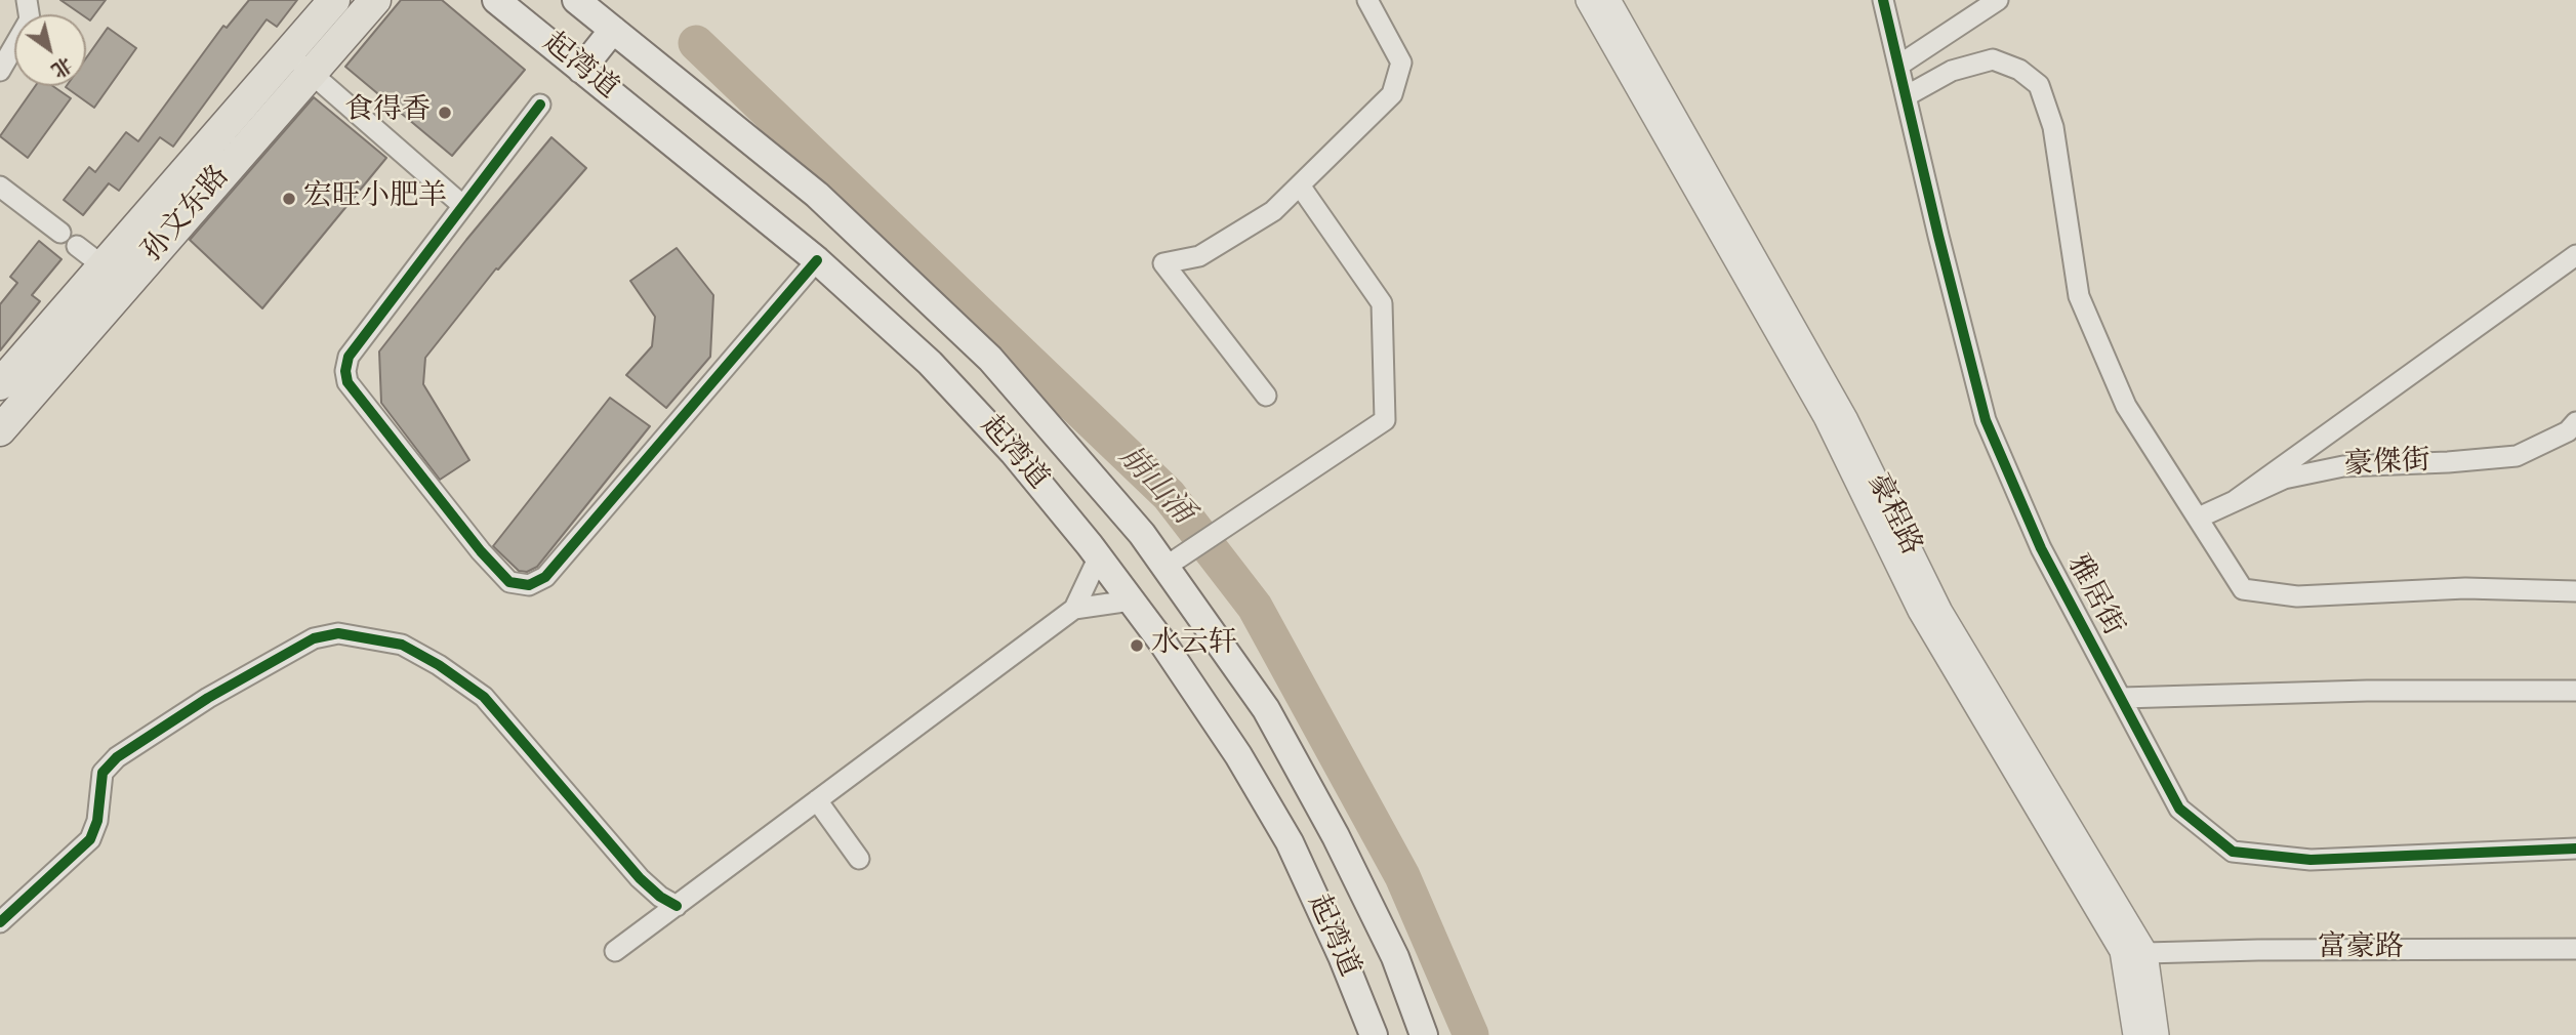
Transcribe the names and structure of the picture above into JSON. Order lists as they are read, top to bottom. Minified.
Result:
{"streets":{"main road":["起湾道","孙文东路"],"street":["豪傑街","豪程路","雅居街","富豪路"]},"crossings":[["豪程路","富豪路"]],"water":["崩山涌"],"places":["食得香","宏旺小肥羊","水云轩"],"north":"bottom right"}
